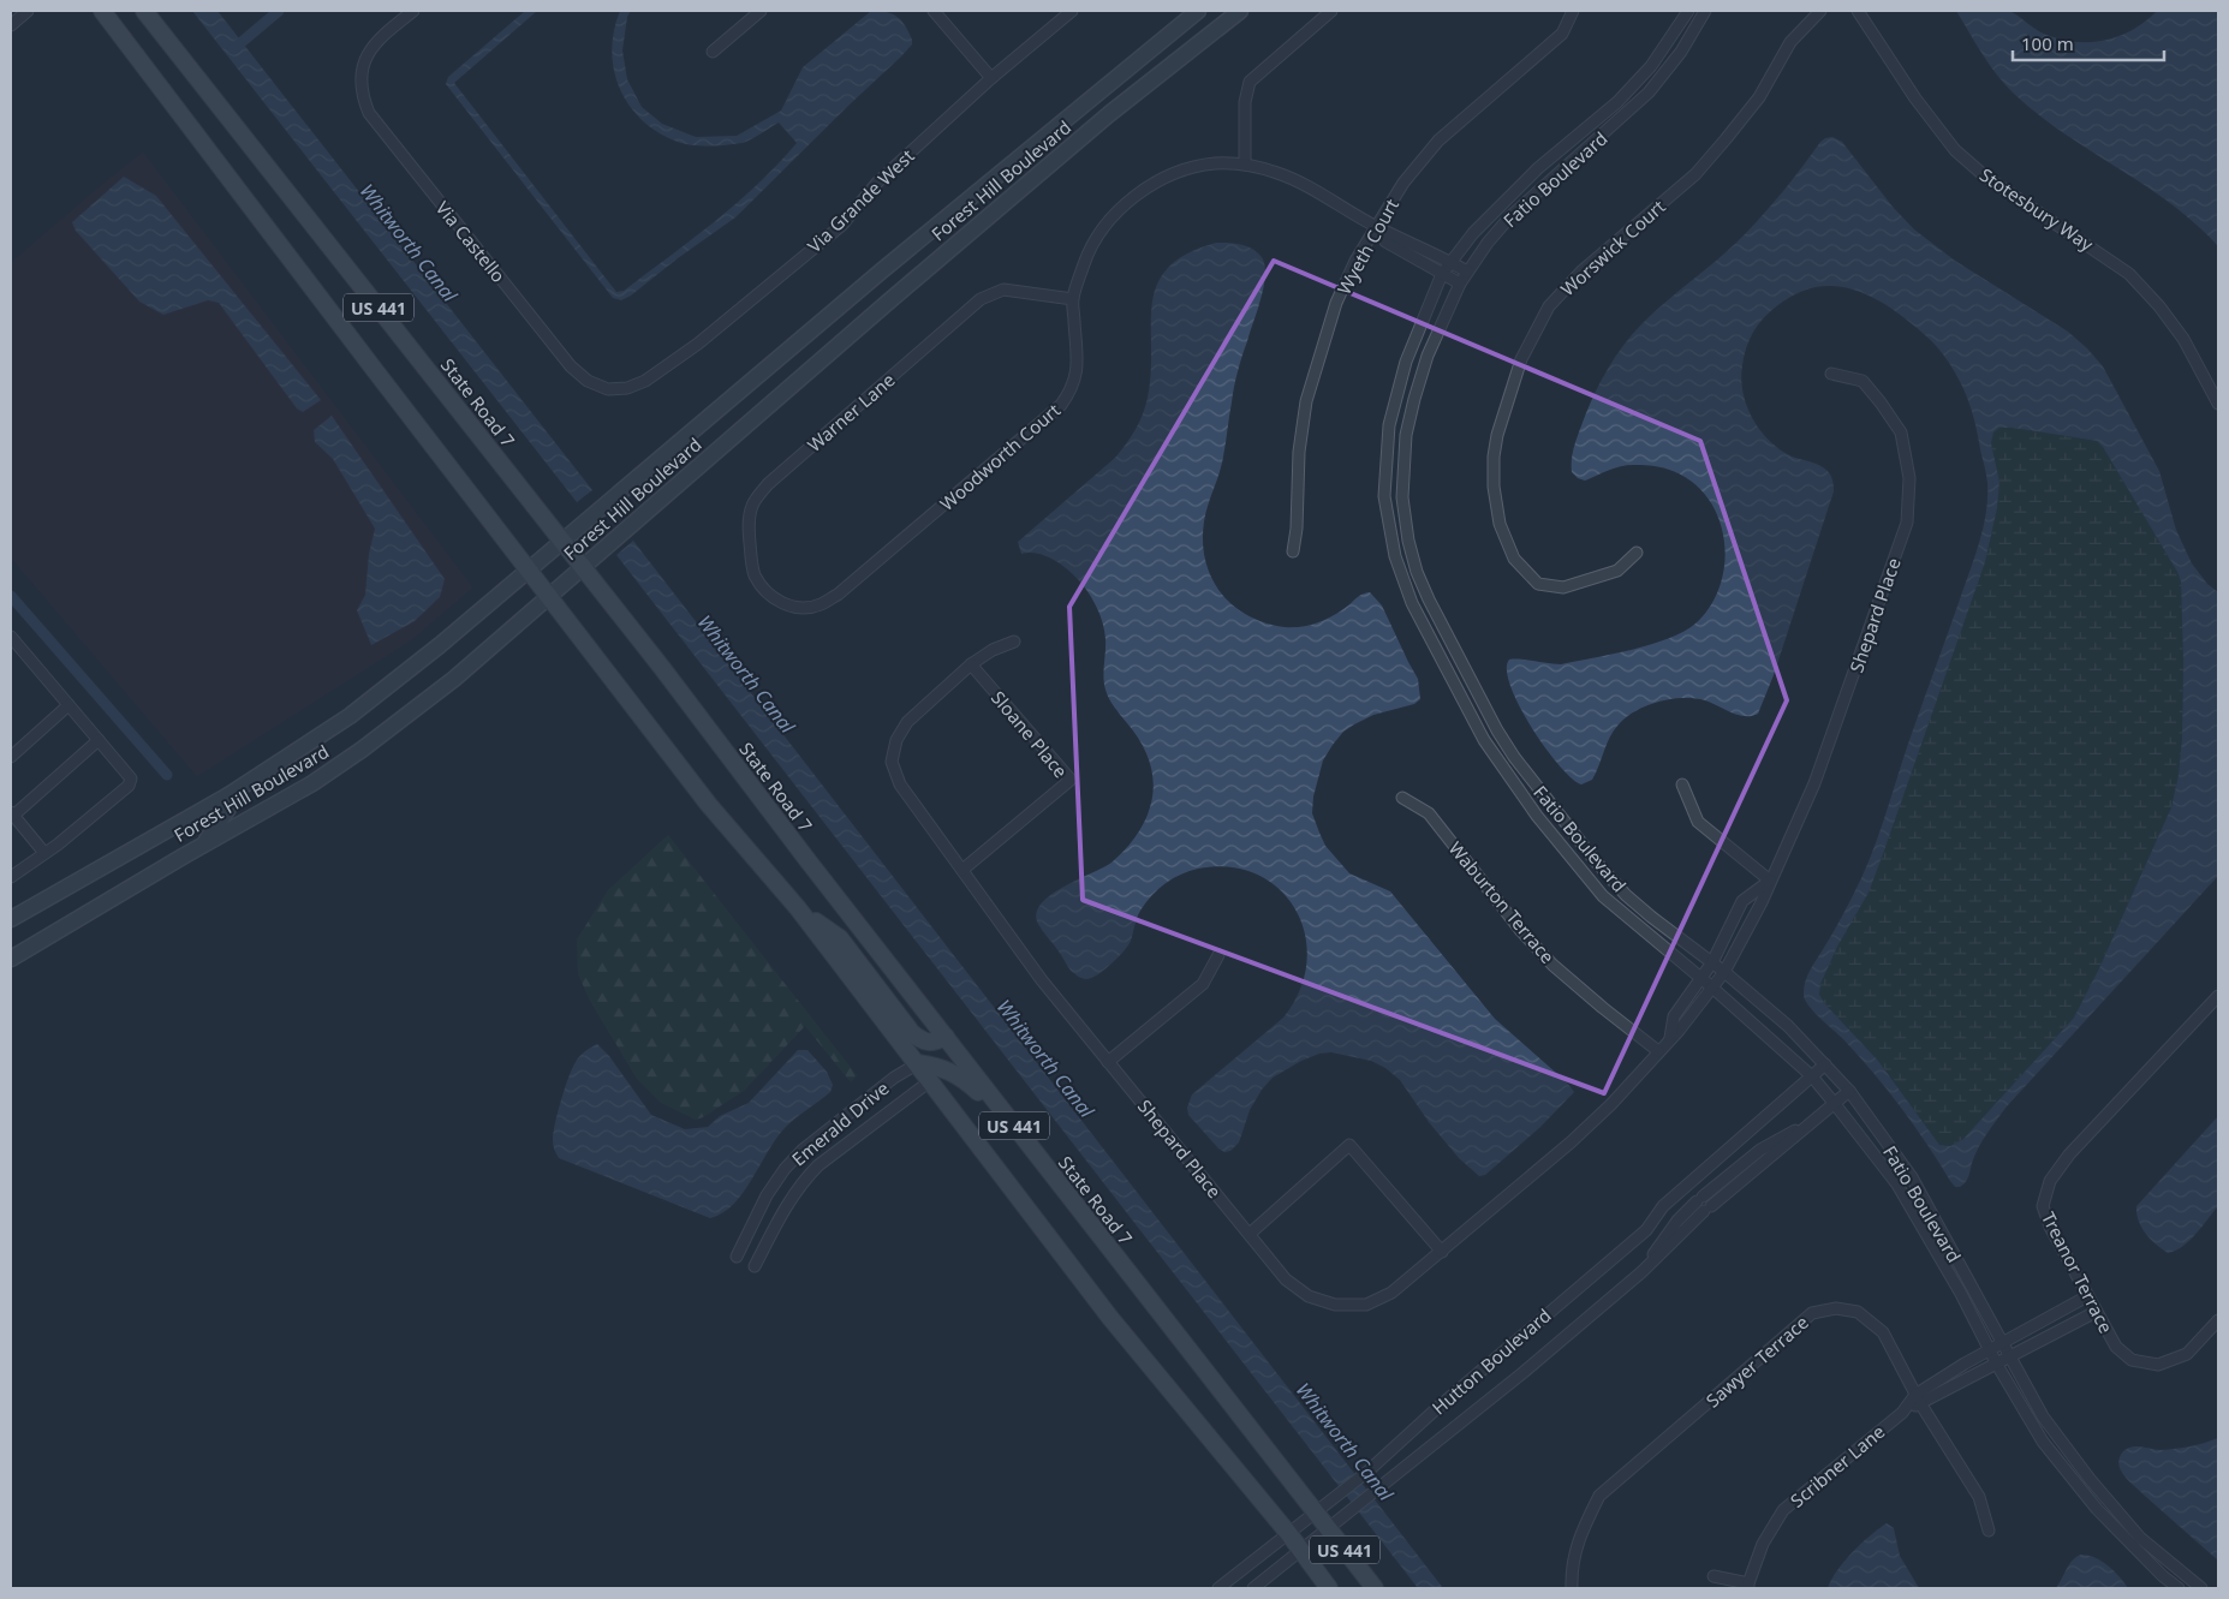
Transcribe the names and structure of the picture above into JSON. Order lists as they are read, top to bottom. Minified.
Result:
{"streets":{"main road":["Forest Hill Boulevard","US 441","State Road 7"],"street":["Fatio Boulevard","Via Grande West","Stotesbury Way","Via Castello","Wyeth Court","Worswick Court","Warner Lane","Woodworth Court","Shepard Place","Sloane Place","Waburton Terrace","Emerald Drive","Treanor Terrace","Hutton Boulevard","Sawyer Terrace","Scribner Lane"]},"crossings":[["Fatio Boulevard","Woodworth Court"],["Fatio Boulevard","Shepard Place"],["Fatio Boulevard","Hutton Boulevard"],["Fatio Boulevard","Scribner Lane"],["Forest Hill Boulevard","US 441"],["Forest Hill Boulevard","State Road 7"],["Via Grande West","Via Castello"],["Wyeth Court","Woodworth Court"],["US 441","Emerald Drive"],["US 441","Hutton Boulevard"],["State Road 7","Hutton Boulevard"],["Warner Lane","Woodworth Court"],["Shepard Place","Sloane Place"],["Shepard Place","Waburton Terrace"],["Treanor Terrace","Scribner Lane"],["Sawyer Terrace","Scribner Lane"]],"water":["Whitworth Canal"],"scale_bar":"100 m"}
